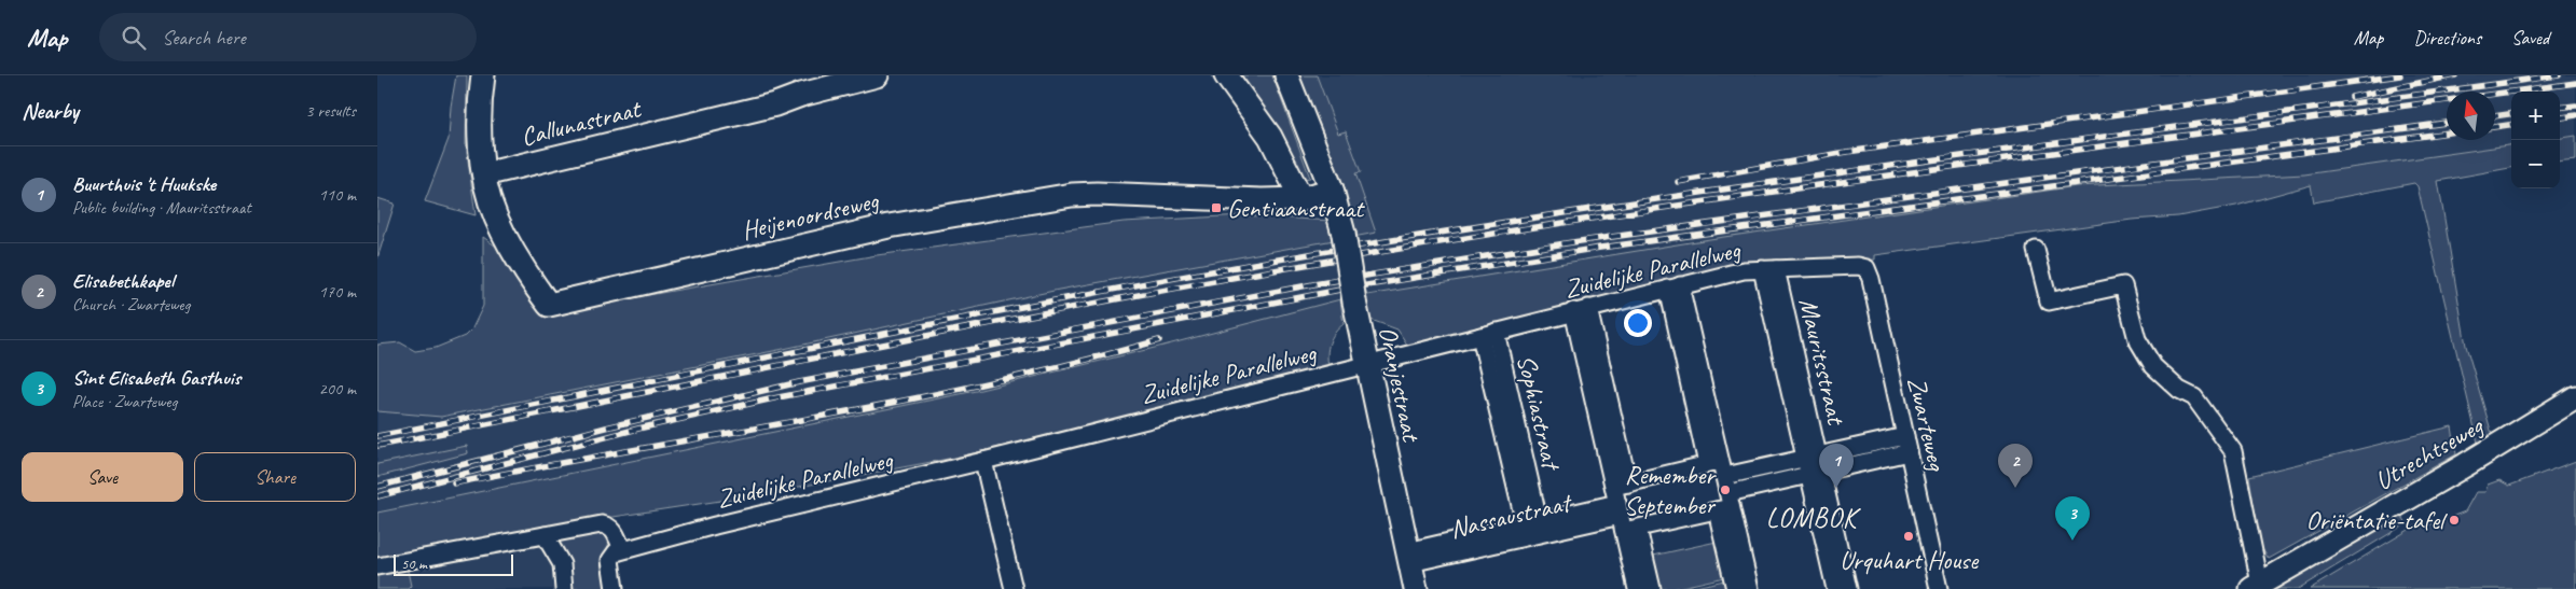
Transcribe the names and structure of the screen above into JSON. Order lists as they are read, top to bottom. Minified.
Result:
{"streets":{"street":["Callunastraat","Heijenoordseweg","Zuidelijke Parallelweg","Mauritsstraat","Oranjestraat","Sophiastraat","Zwarteweg","Utrechtseweg","Nassaustraat"]},"crossings":[["Callunastraat","Heijenoordseweg"],["Heijenoordseweg","Oranjestraat"],["Zuidelijke Parallelweg","Mauritsstraat"],["Zuidelijke Parallelweg","Oranjestraat"],["Zuidelijke Parallelweg","Sophiastraat"],["Zuidelijke Parallelweg","Zwarteweg"],["Mauritsstraat","Nassaustraat"],["Oranjestraat","Nassaustraat"],["Sophiastraat","Nassaustraat"],["Zwarteweg","Nassaustraat"]],"districts":["LOMBOK"],"places":{"transit":["Gentiaanstraat"],"other":["Remember September","Oriëntatie-tafel","Urquhart House"]},"scale_bar":"50 m","north":"top","page":{"header":"Map","search":"Search here","nav":["Map","Directions","Saved"],"heading":["Nearby","3 results"],"map_buttons":["+","−"],"list":[{"mark":"1","name":"Buurthuis 't Huukske","note":"Public building · Mauritsstraat","value":"110 m"},{"mark":"2","name":"Elisabethkapel","note":"Church · Zwarteweg","value":"170 m"},{"mark":"3","name":"Sint Elisabeth Gasthuis","note":"Place · Zwarteweg","value":"200 m"}],"buttons":["Save","Share"],"pins":["1","2","3"],"scale":"50 m"}}
